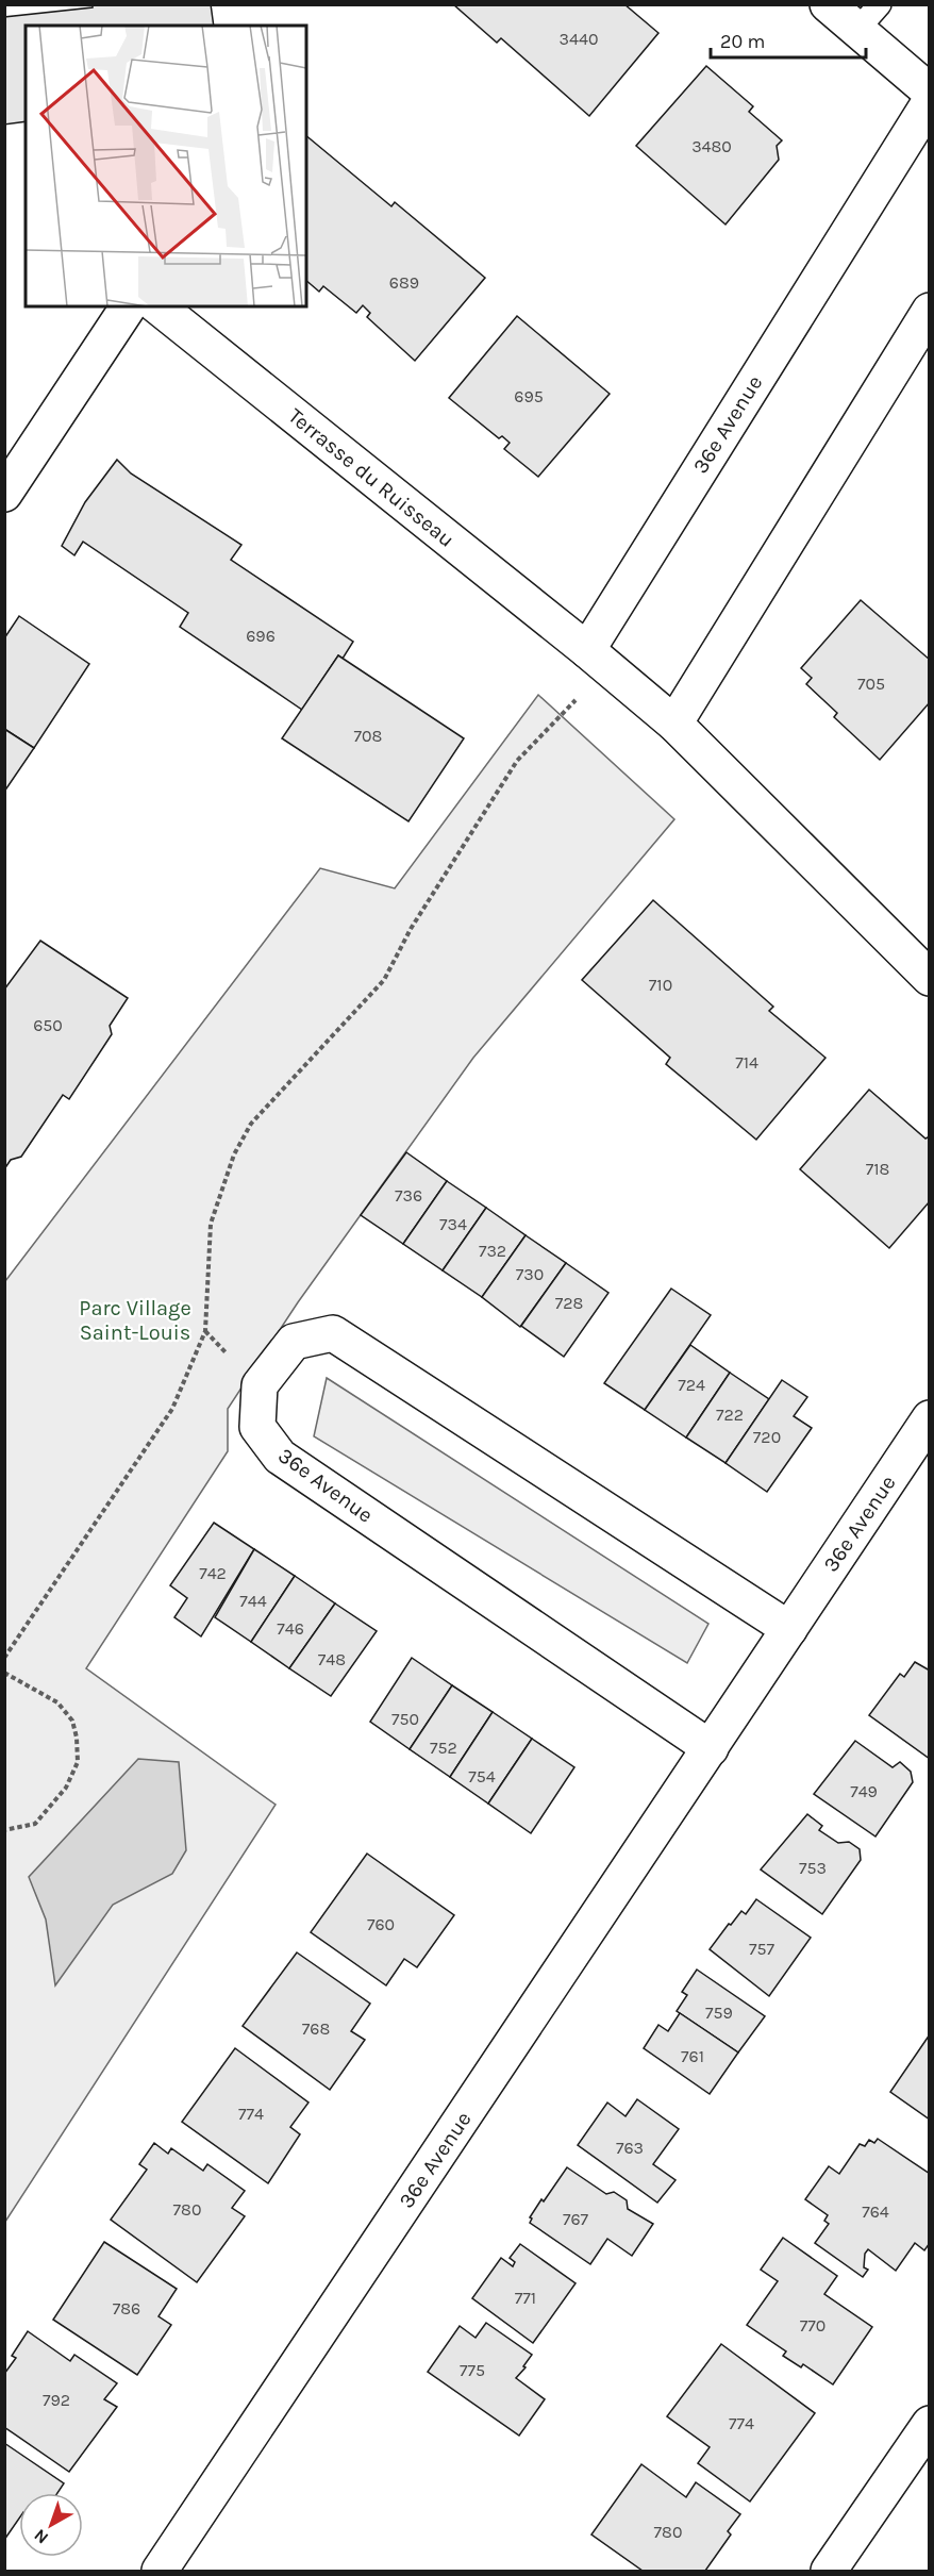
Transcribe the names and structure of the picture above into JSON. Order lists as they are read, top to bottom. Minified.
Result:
{"streets":{"street":["36e Avenue","Terrasse du Ruisseau"]},"crossings":[["36e Avenue","Terrasse du Ruisseau"]],"parks":["Parc Village Saint-Louis"],"house_numbers":["3440","3480","689","695","696","705","708","710","650","714","718","736","734","732","730","728","724","722","720","742","744","746","748","750","752","754","749","753","760","757","759","768","761","774","763","780","764","767","771","786","770","775","792","774","780"],"scale_bar":"20 m","north":"bottom left"}
